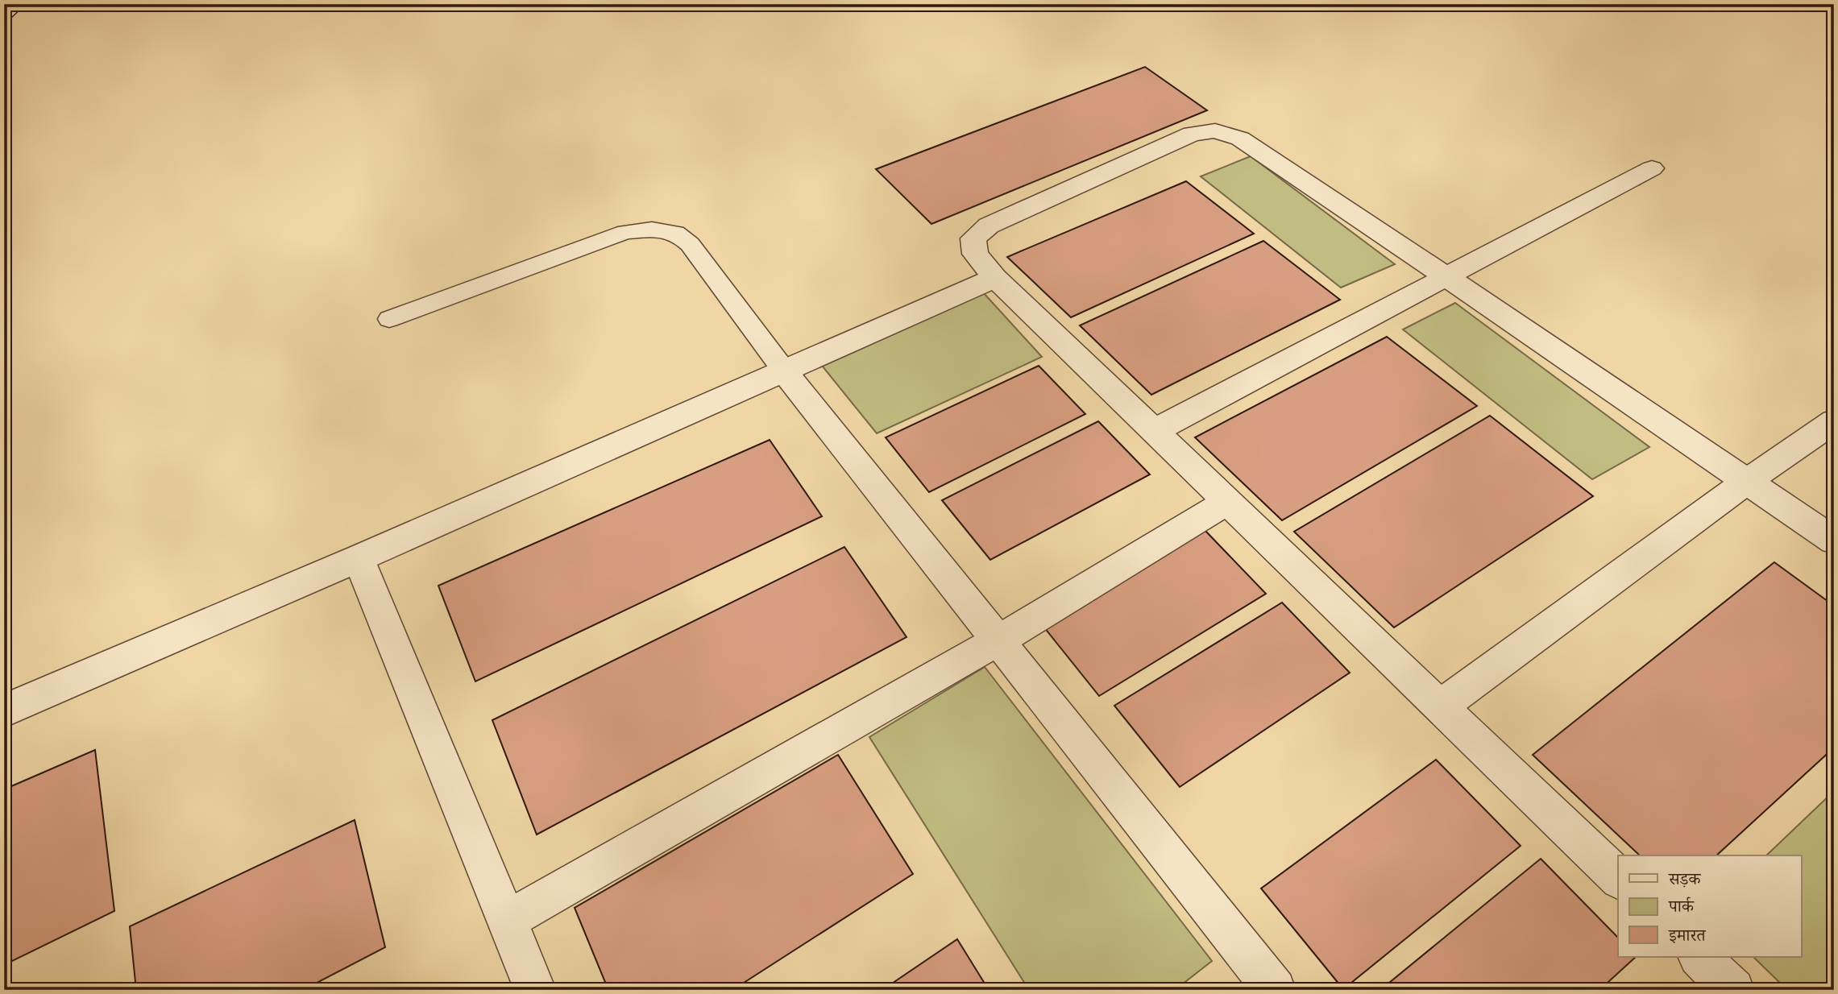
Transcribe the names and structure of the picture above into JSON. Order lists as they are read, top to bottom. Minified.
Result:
{"legend":["सड़क","पार्क","इमारत"]}
